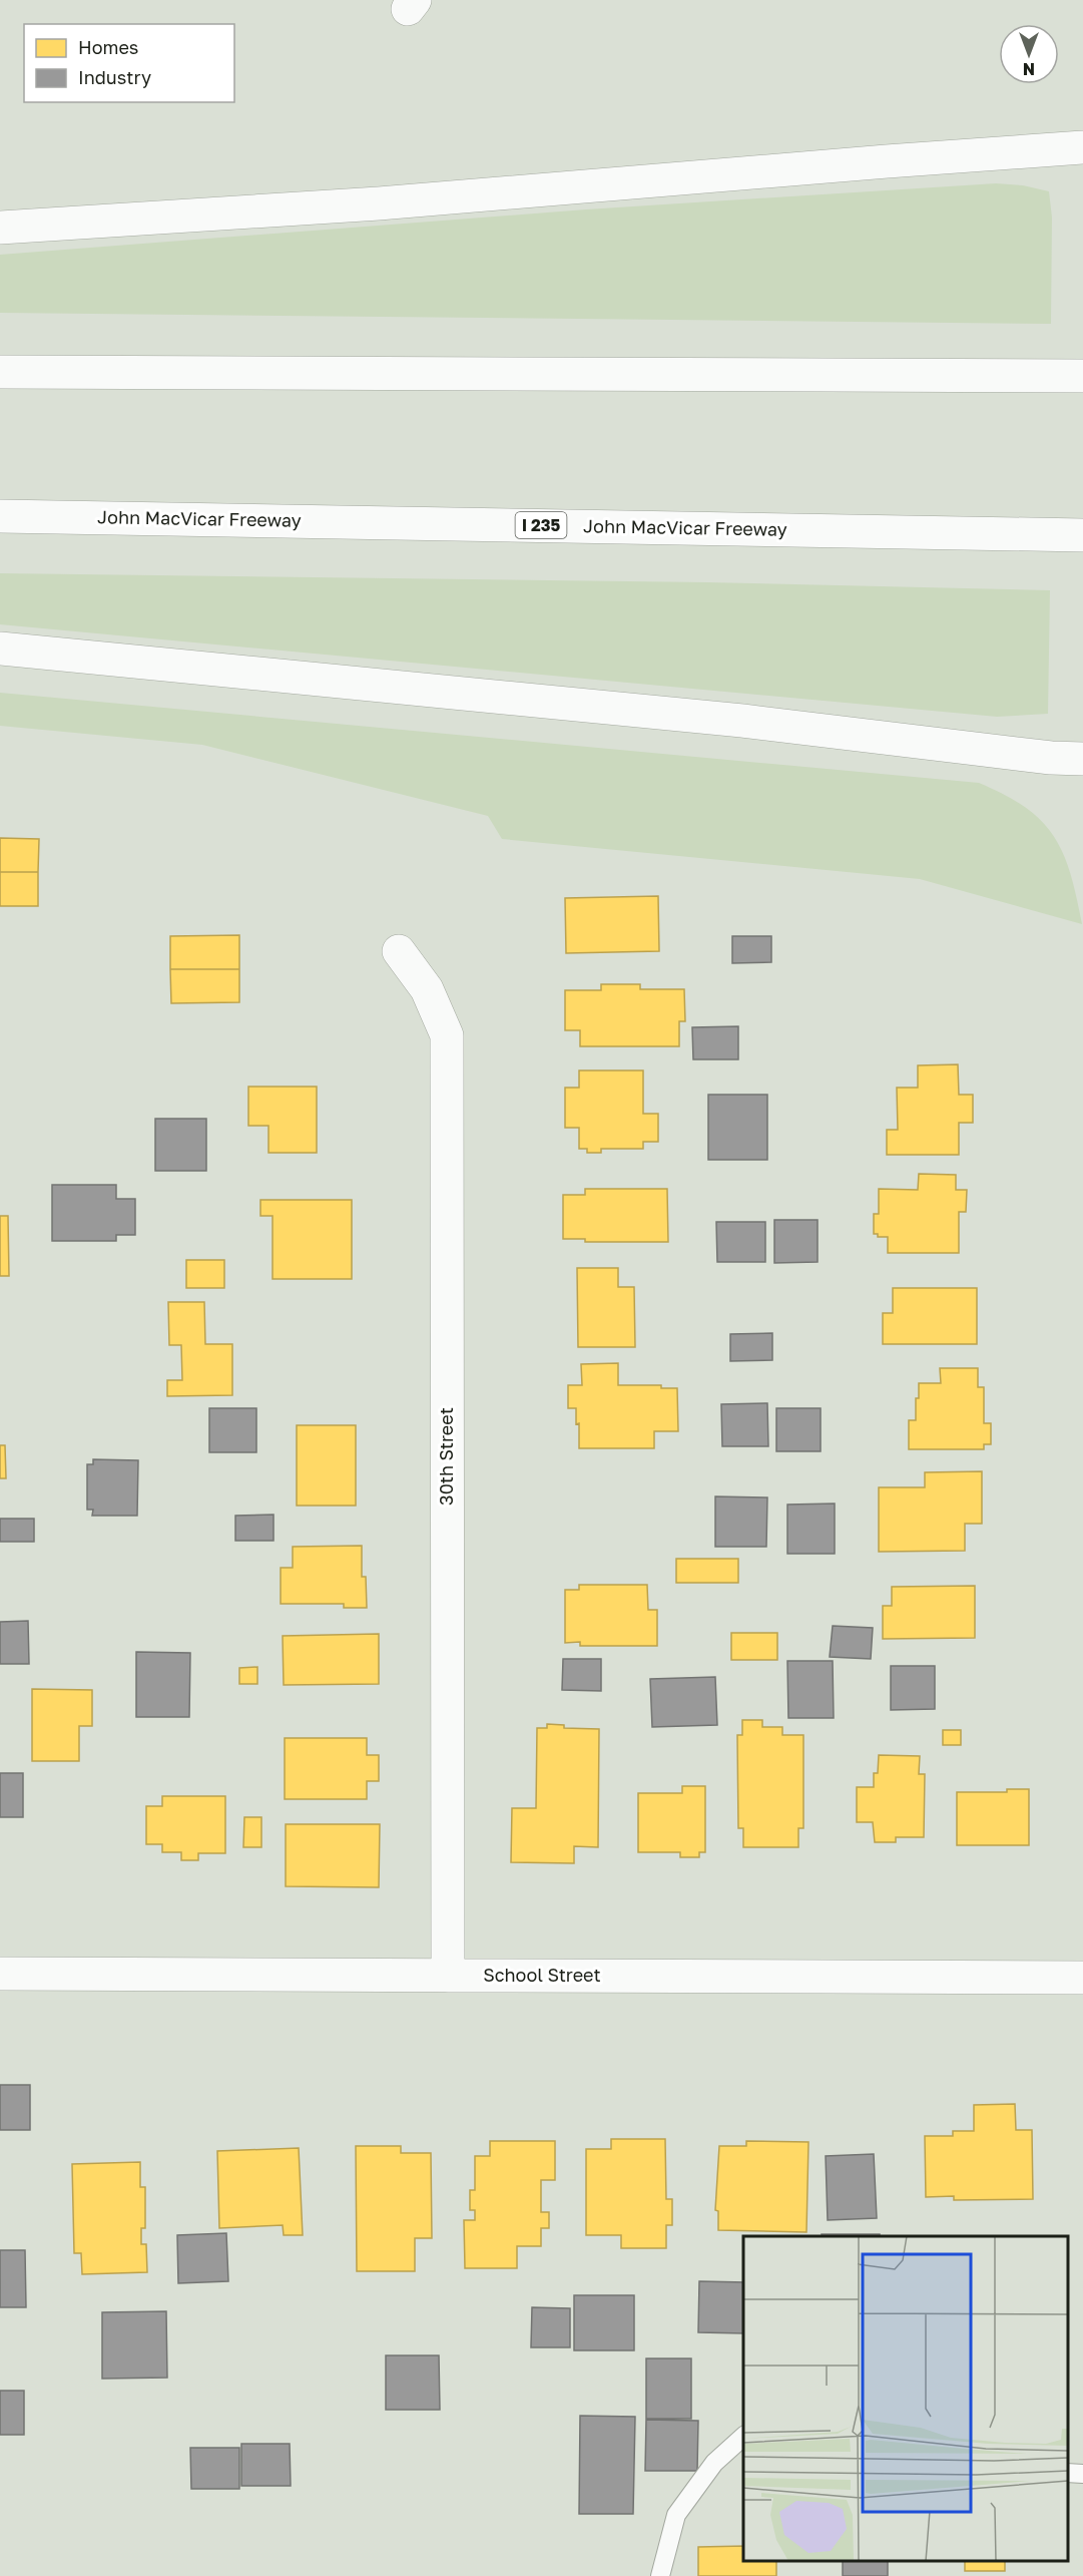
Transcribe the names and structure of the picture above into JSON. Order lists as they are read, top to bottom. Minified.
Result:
{"streets":{"main road":["John MacVicar Freeway","I 235","30th Street","School Street"]},"crossings":[["30th Street","School Street"]],"legend":["Homes","Industry"],"north":"bottom"}
